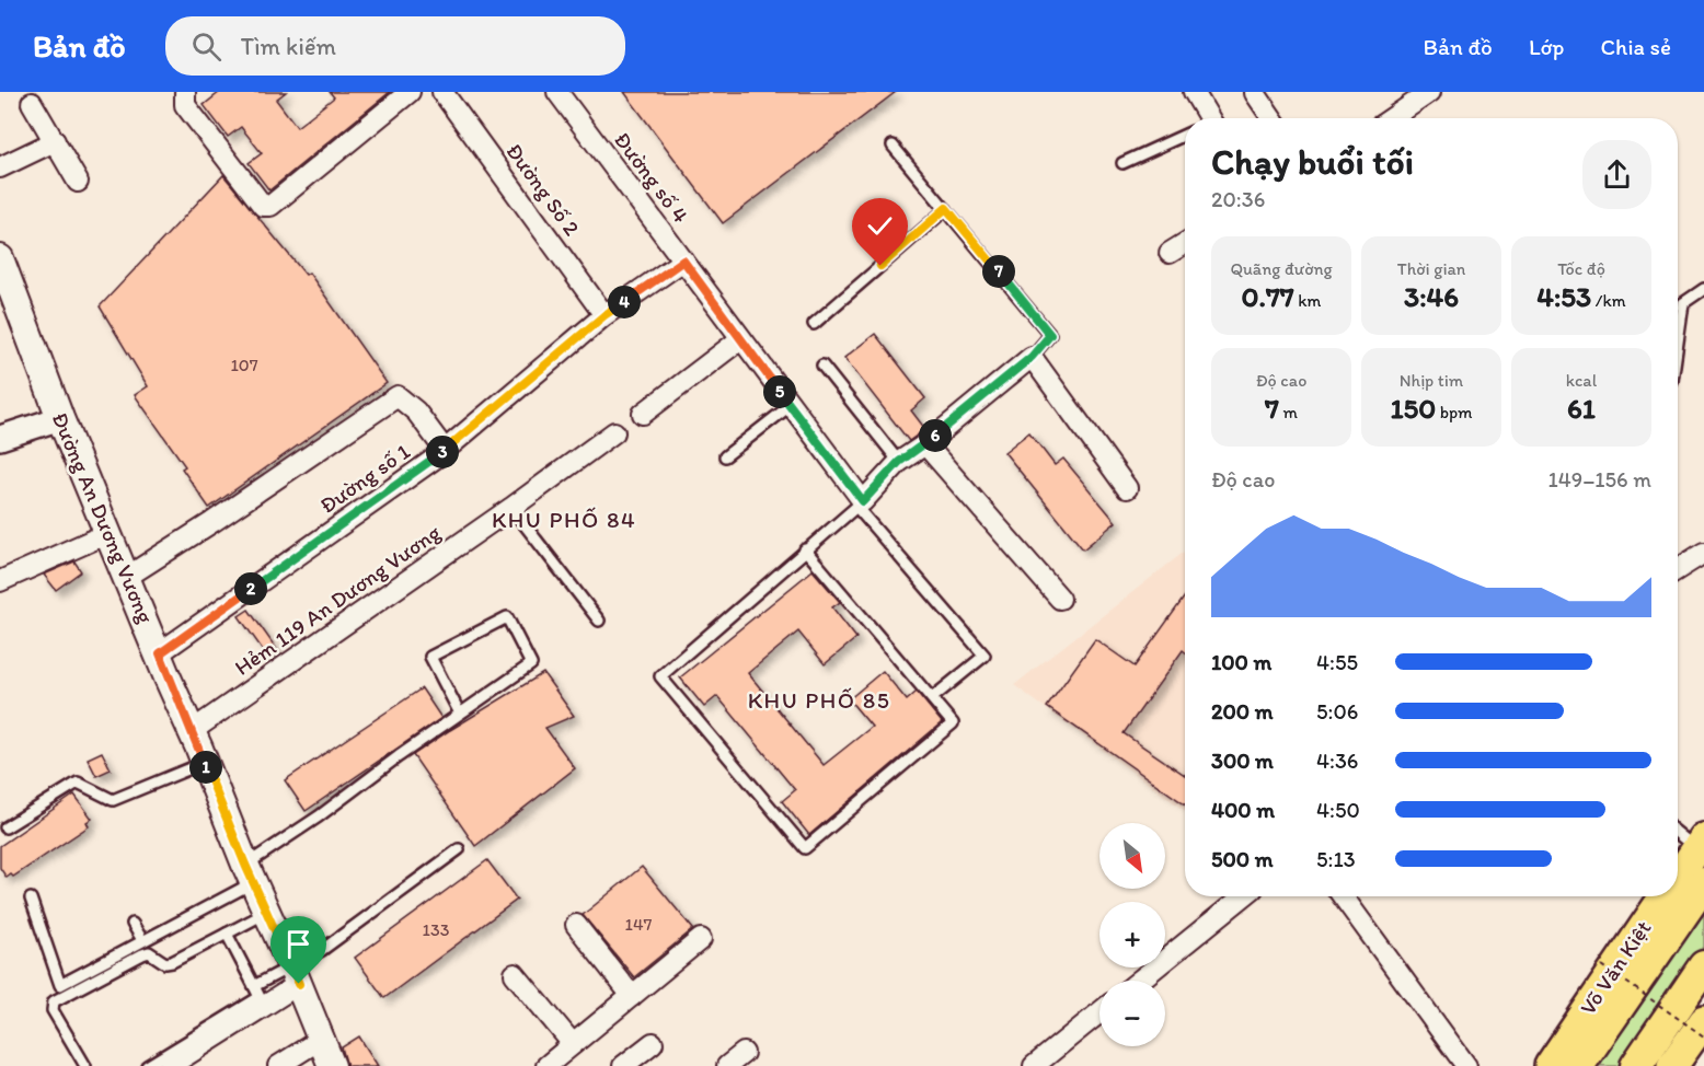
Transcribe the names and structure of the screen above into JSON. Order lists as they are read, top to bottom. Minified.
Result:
{"streets":{"highway":["Võ Văn Kiệt"],"main road":["Đường An Dương Vương"],"street":["Đường số 4","Đường Số 2","Đường số 1","Hẻm 119 An Dương Vương"]},"crossings":[["Đường số 4","Đường số 1"],["Đường Số 2","Đường số 1"],["Đường số 1","Đường An Dương Vương"],["Đường An Dương Vương","Hẻm 119 An Dương Vương"]],"districts":["KHU PHỐ 84","KHU PHỐ 85"],"house_numbers":["107","147","133"],"north":"bottom right","page":{"header":"Bản đồ","search":"Tìm kiếm","nav":["Bản đồ","Lớp","Chia sẻ"],"heading":["Chạy buổi tối","20:36"],"stats":[["Quãng đường","0.77 km"],["Thời gian","3:46"],["Tốc độ","4:53 /km"],["Độ cao","7 m"],["Nhịp tim","150 bpm"],["kcal","61"]],"pins":["7","4","5","6","3","2","1"],"chart":["Độ cao","149–156 m"],"list":[{"name":"100 m","note":"4:55"},{"name":"200 m","note":"5:06"},{"name":"300 m","note":"4:36"},{"name":"400 m","note":"4:50"},{"name":"500 m","note":"5:13"}],"map_buttons":["+","−"]}}
